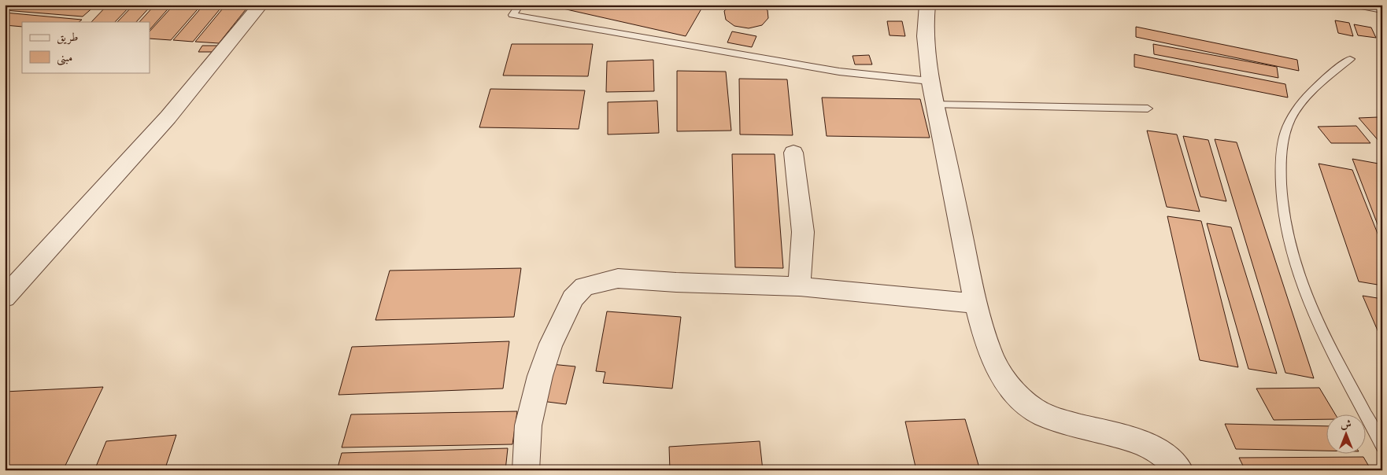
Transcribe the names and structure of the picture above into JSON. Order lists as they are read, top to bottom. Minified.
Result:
{"legend":["طريق","مبنى"],"north":"top"}
